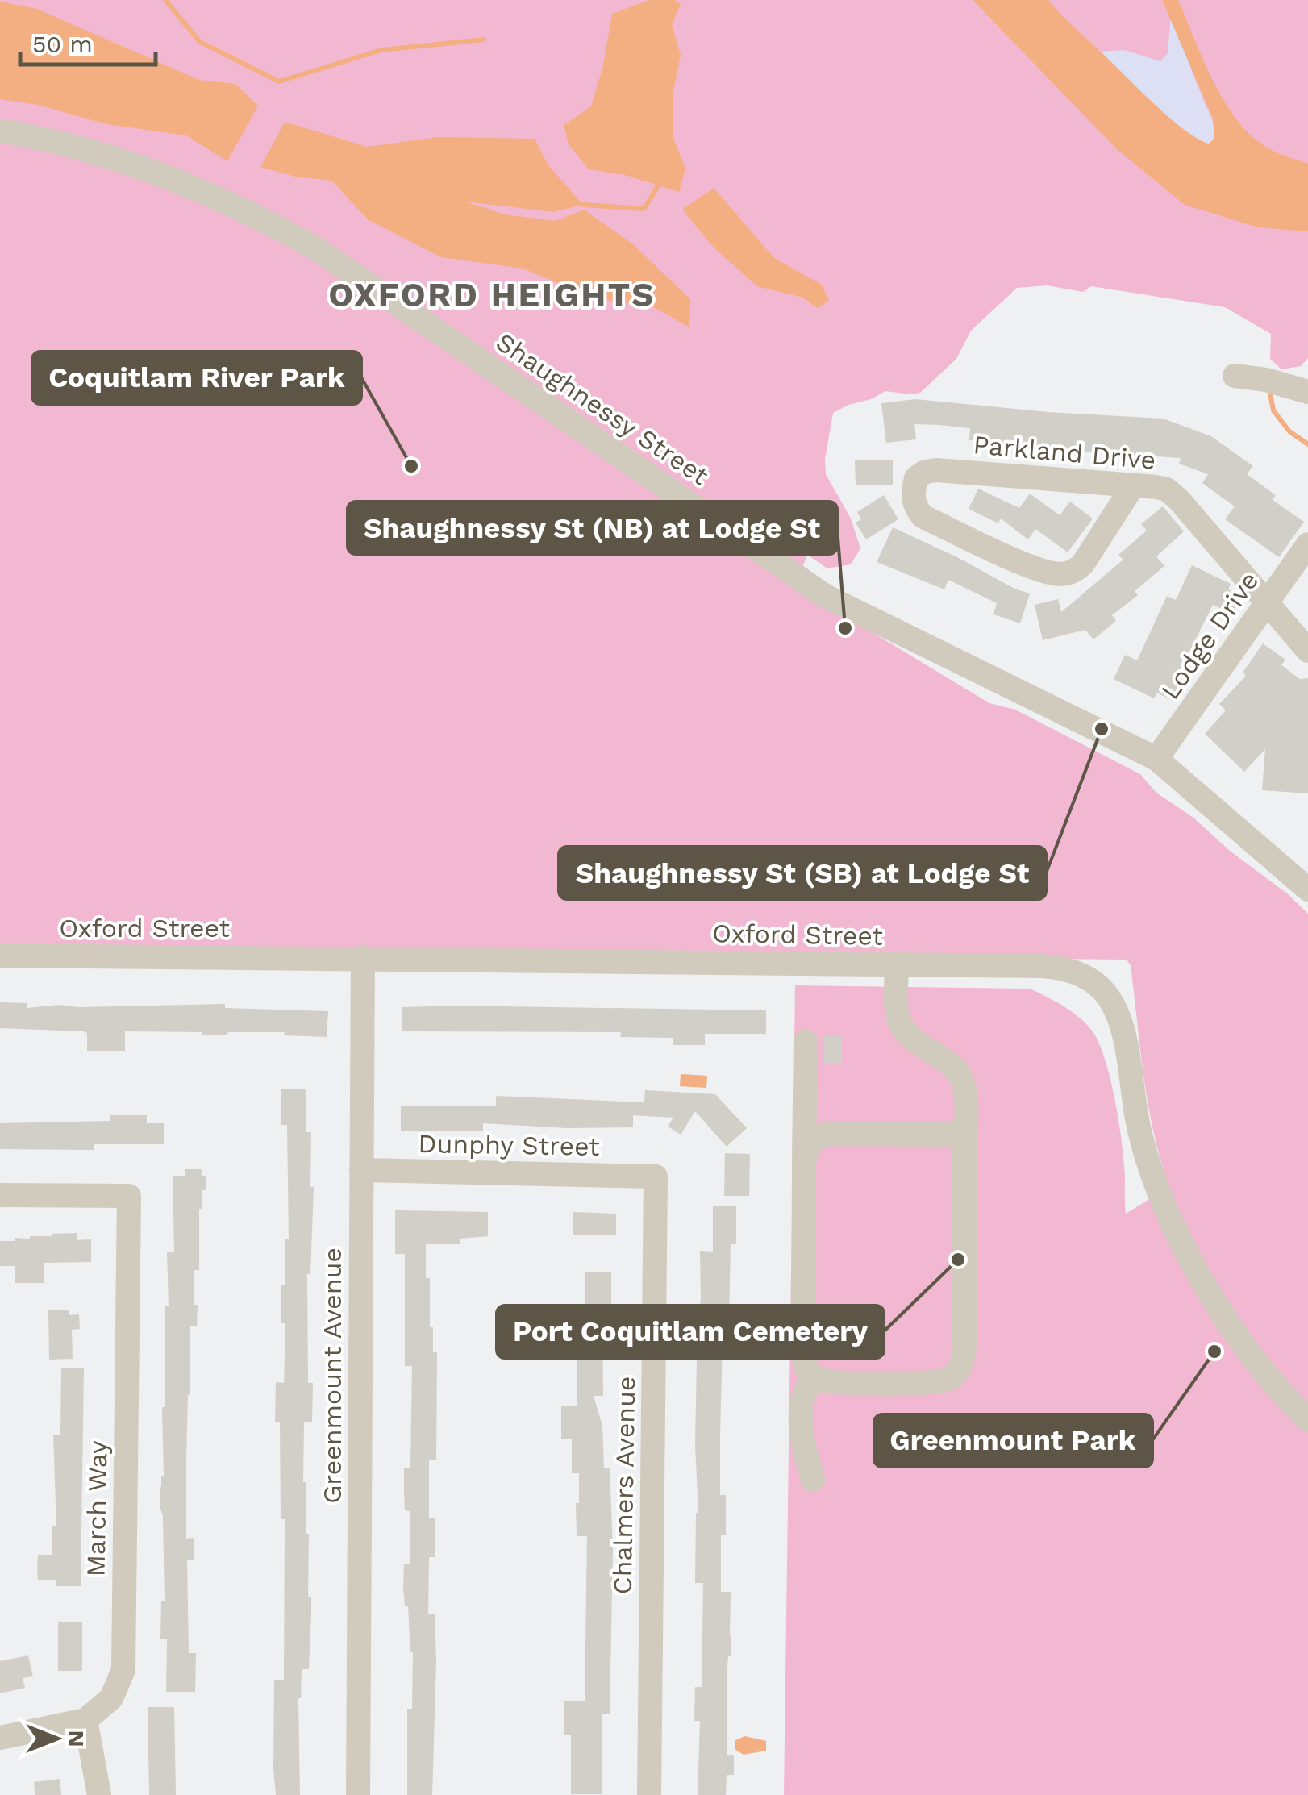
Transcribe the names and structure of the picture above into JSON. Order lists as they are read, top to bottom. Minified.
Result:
{"streets":{"street":["Shaughnessy Street","Parkland Drive","Lodge Drive","Oxford Street","Dunphy Street","Greenmount Avenue","Chalmers Avenue","March Way"]},"crossings":[["Shaughnessy Street","Lodge Drive"],["Parkland Drive","Lodge Drive"],["Oxford Street","Greenmount Avenue"],["Dunphy Street","Greenmount Avenue"],["Dunphy Street","Chalmers Avenue"]],"districts":["OXFORD HEIGHTS"],"places":["Coquitlam River Park","Shaughnessy St (NB) at Lodge St","Shaughnessy St (SB) at Lodge St","Port Coquitlam Cemetery","Greenmount Park"],"scale_bar":"50 m","north":"right"}
